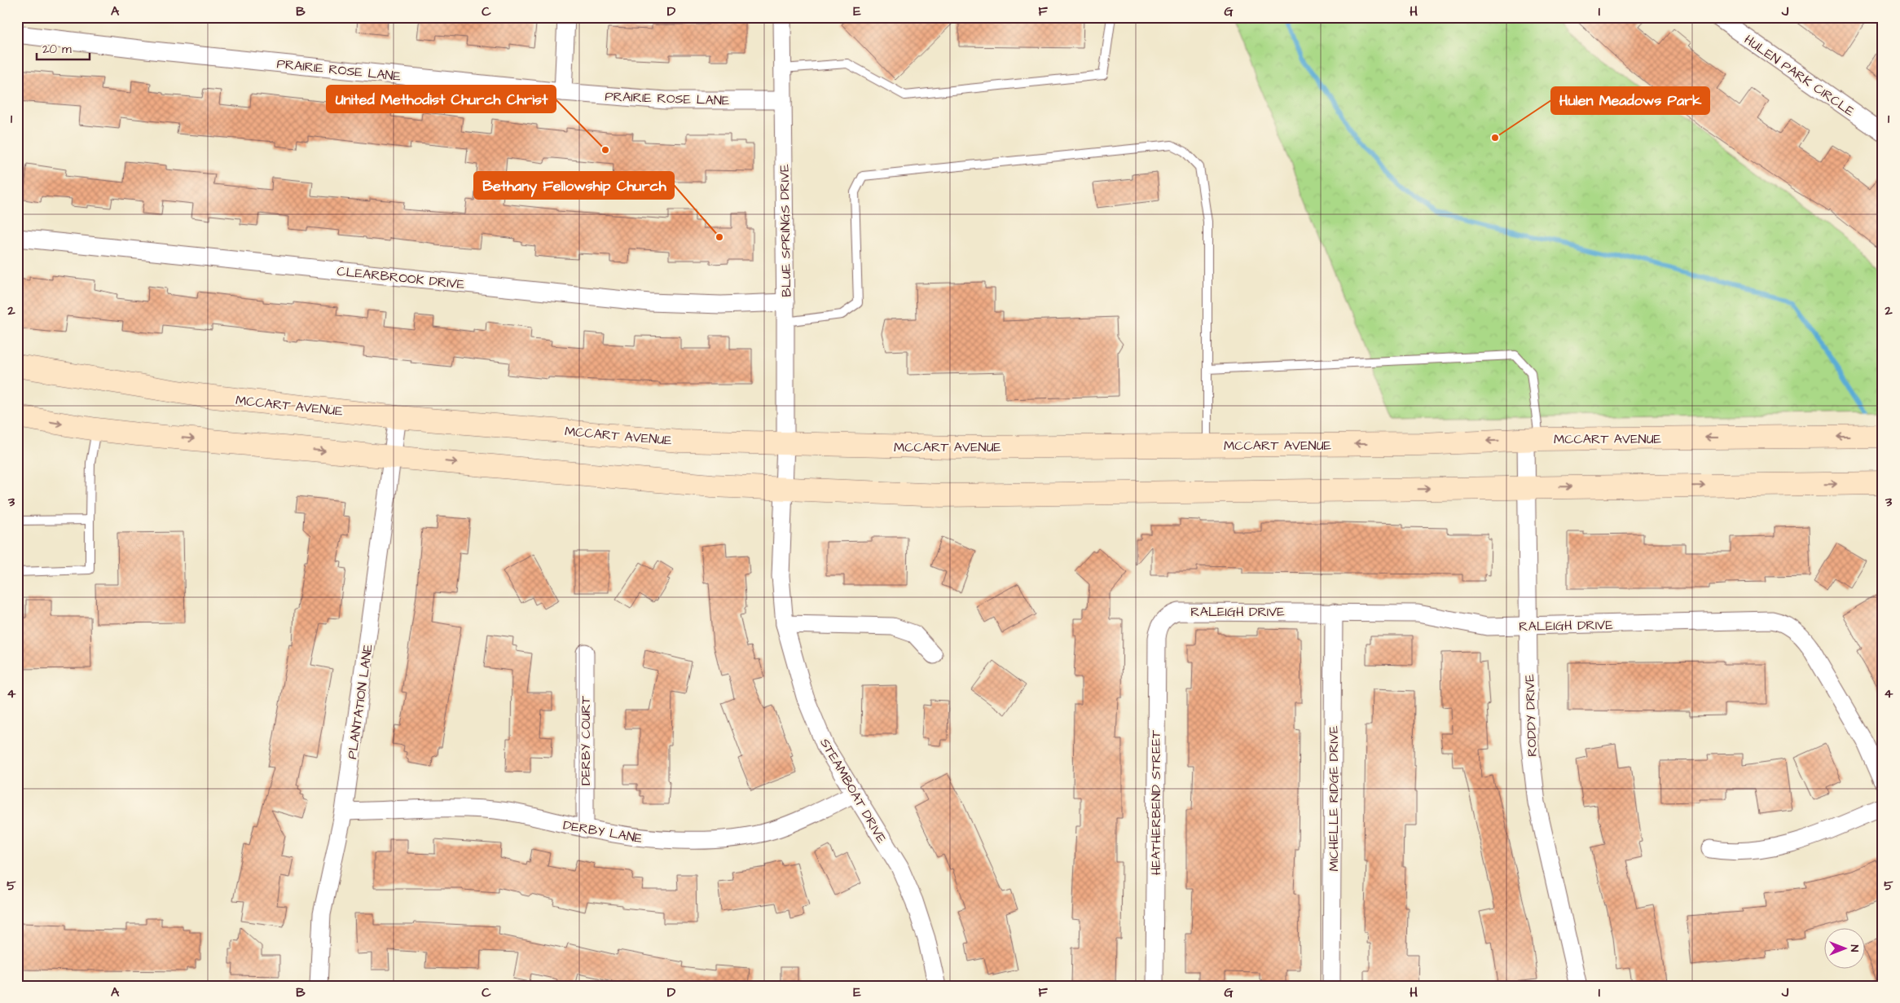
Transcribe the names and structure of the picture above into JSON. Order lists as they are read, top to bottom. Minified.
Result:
{"streets":{"main road":["MCCART AVENUE"],"street":["PRAIRIE ROSE LANE","HULEN PARK CIRCLE","BLUE SPRINGS DRIVE","CLEARBROOK DRIVE","RALEIGH DRIVE","PLANTATION LANE","RODDY DRIVE","DERBY COURT","STEAMBOAT DRIVE","MICHELLE RIDGE DRIVE","HEATHERBEND STREET","DERBY LANE"]},"crossings":[["PRAIRIE ROSE LANE","BLUE SPRINGS DRIVE"],["BLUE SPRINGS DRIVE","CLEARBROOK DRIVE"],["BLUE SPRINGS DRIVE","MCCART AVENUE"],["BLUE SPRINGS DRIVE","STEAMBOAT DRIVE"],["MCCART AVENUE","PLANTATION LANE"],["MCCART AVENUE","RODDY DRIVE"],["MCCART AVENUE","STEAMBOAT DRIVE"],["RALEIGH DRIVE","RODDY DRIVE"],["RALEIGH DRIVE","MICHELLE RIDGE DRIVE"],["RALEIGH DRIVE","HEATHERBEND STREET"],["PLANTATION LANE","DERBY LANE"],["DERBY COURT","DERBY LANE"],["STEAMBOAT DRIVE","DERBY LANE"]],"places":["Hulen Meadows Park","United Methodist Church Christ","Bethany Fellowship Church"],"scale_bar":"20 m","north":"right","grid":{"columns":["A","B","C","D","E","F","G","H","I","J"],"rows":["1","2","3","4","5"]}}
